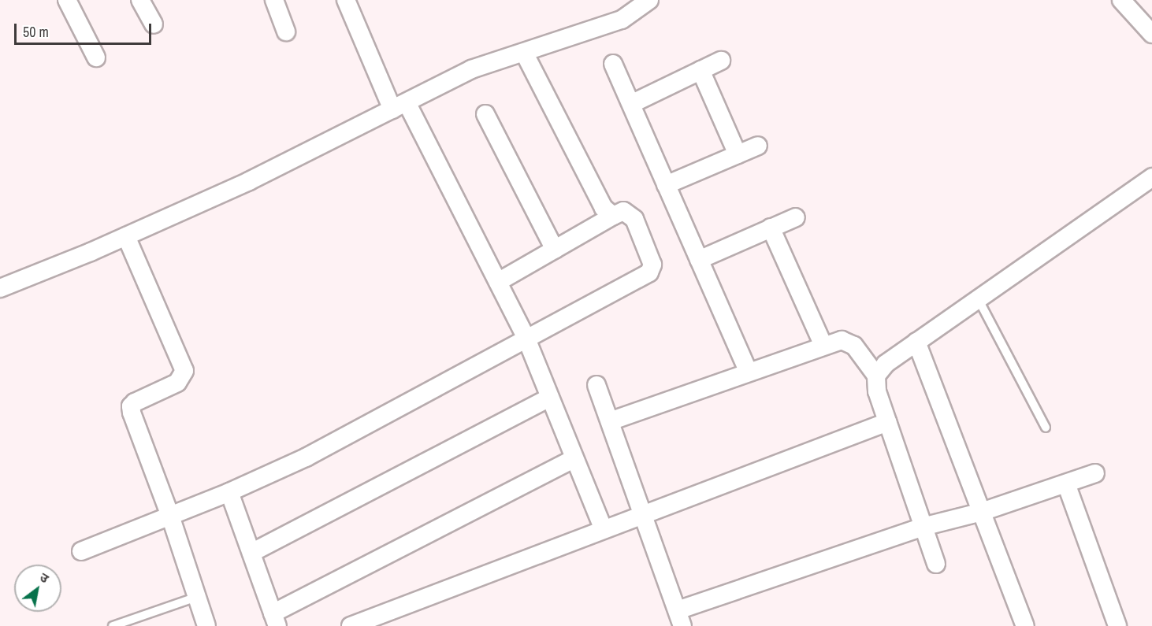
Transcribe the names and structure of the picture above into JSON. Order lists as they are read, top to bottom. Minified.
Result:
{"scale_bar":"50 m","north":"top right"}
